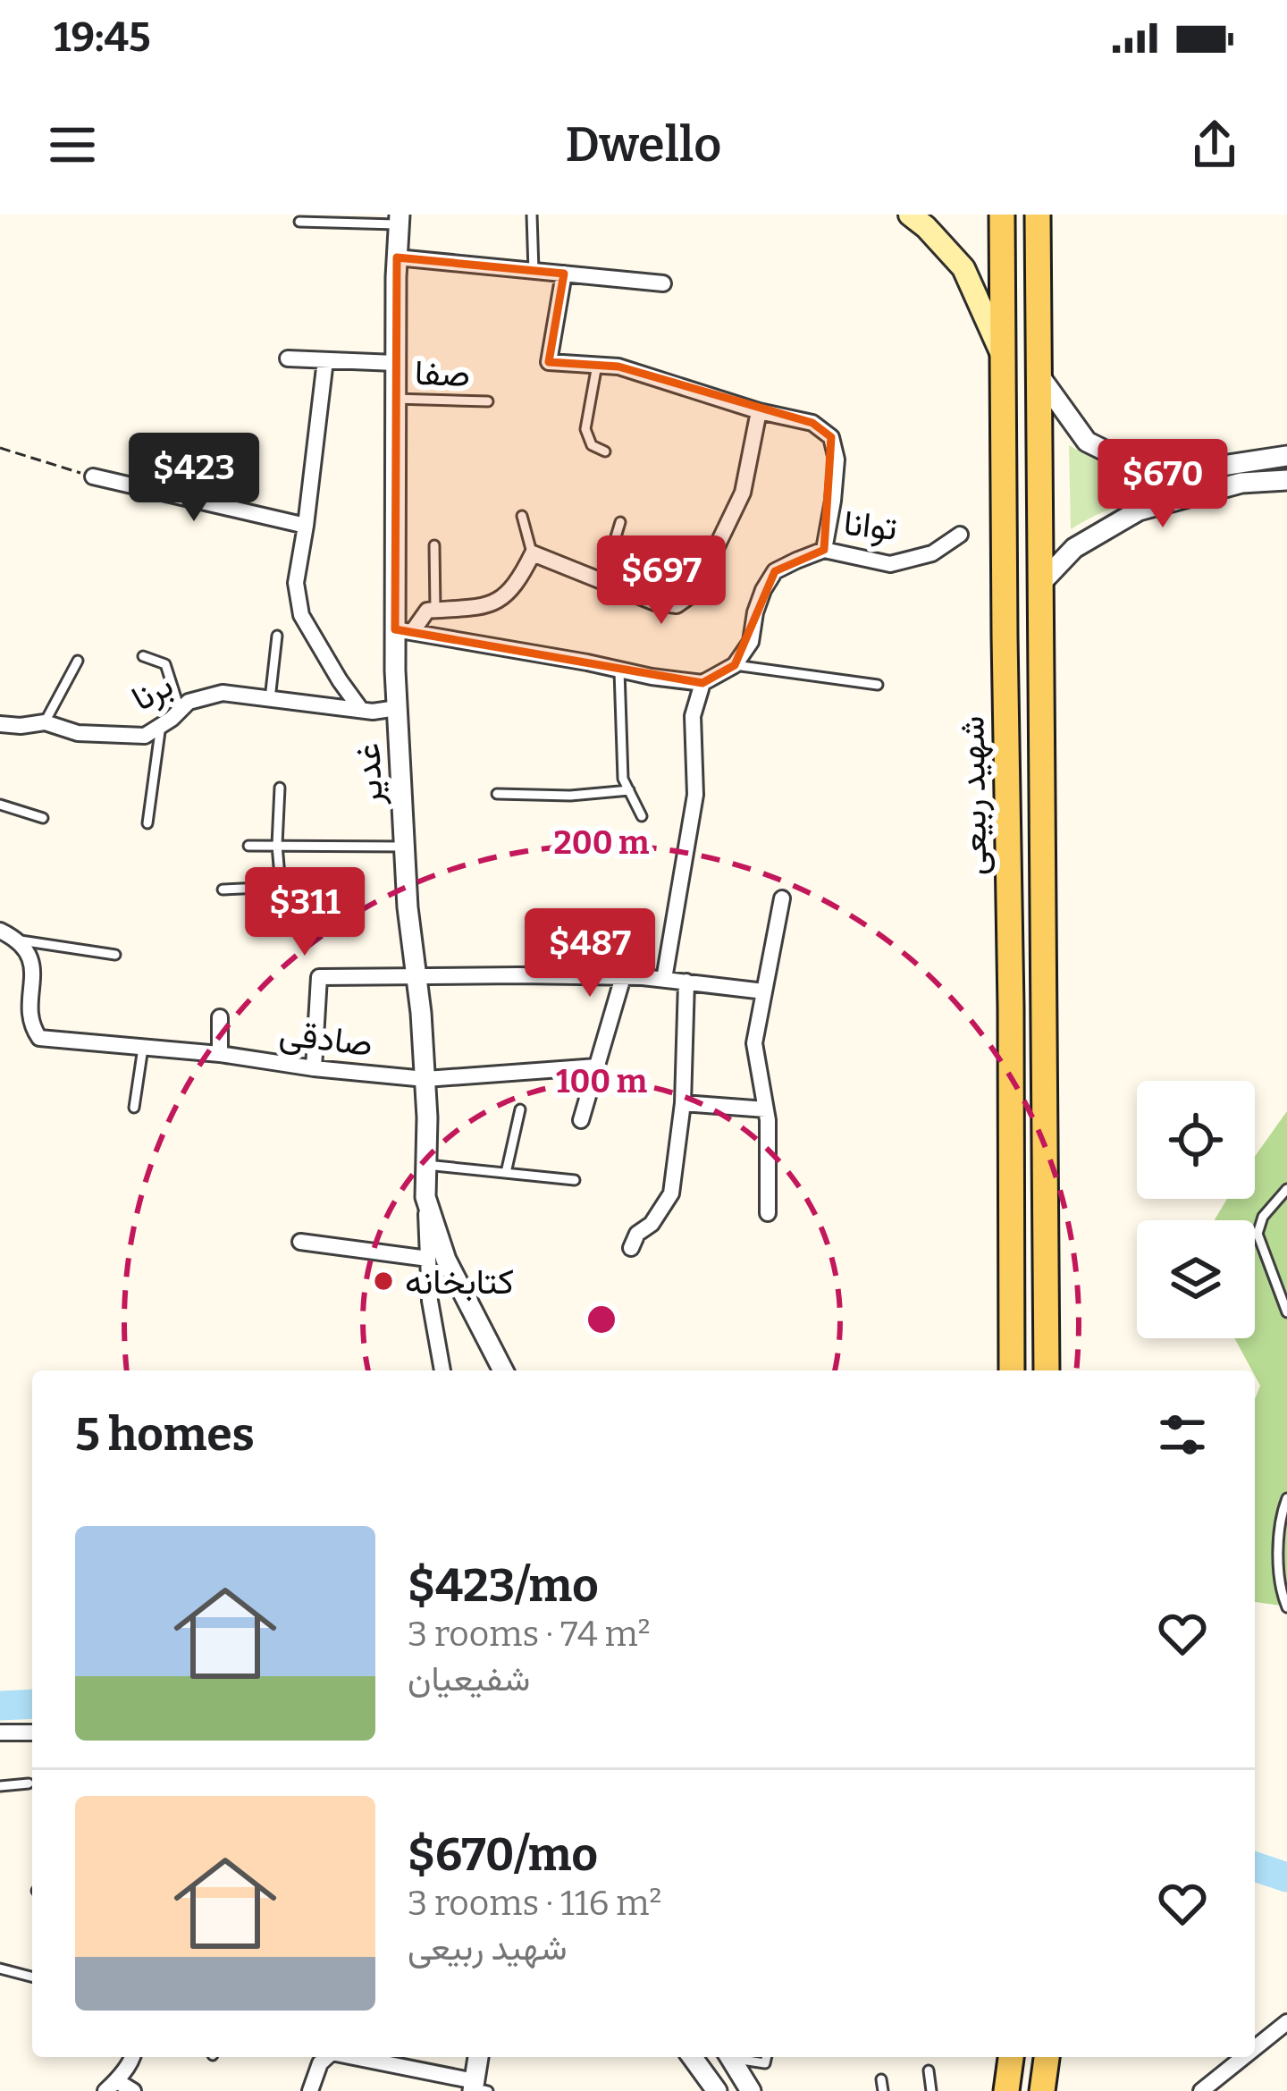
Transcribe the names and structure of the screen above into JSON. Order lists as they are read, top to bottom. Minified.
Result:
{"streets":{"main road":["شهید ربیعی"],"street":["توانا","برنا","غدیر","صادقی"],"lane":["صفا"]},"crossings":[["صفا","غدیر"],["برنا","غدیر"],["غدیر","صادقی"]],"places":["کتابخانه"],"page":{"status":"19:45","header":"Dwello","price":["$423","$670","$697","$311","$487"],"heading":"5 homes","list":[{"name":"$423/mo","note":"3 rooms · 74 m² · شفیعیان"},{"name":"$670/mo","note":"3 rooms · 116 m² · شهید ربیعی"}]},"rings":["200 m","100 m"]}
